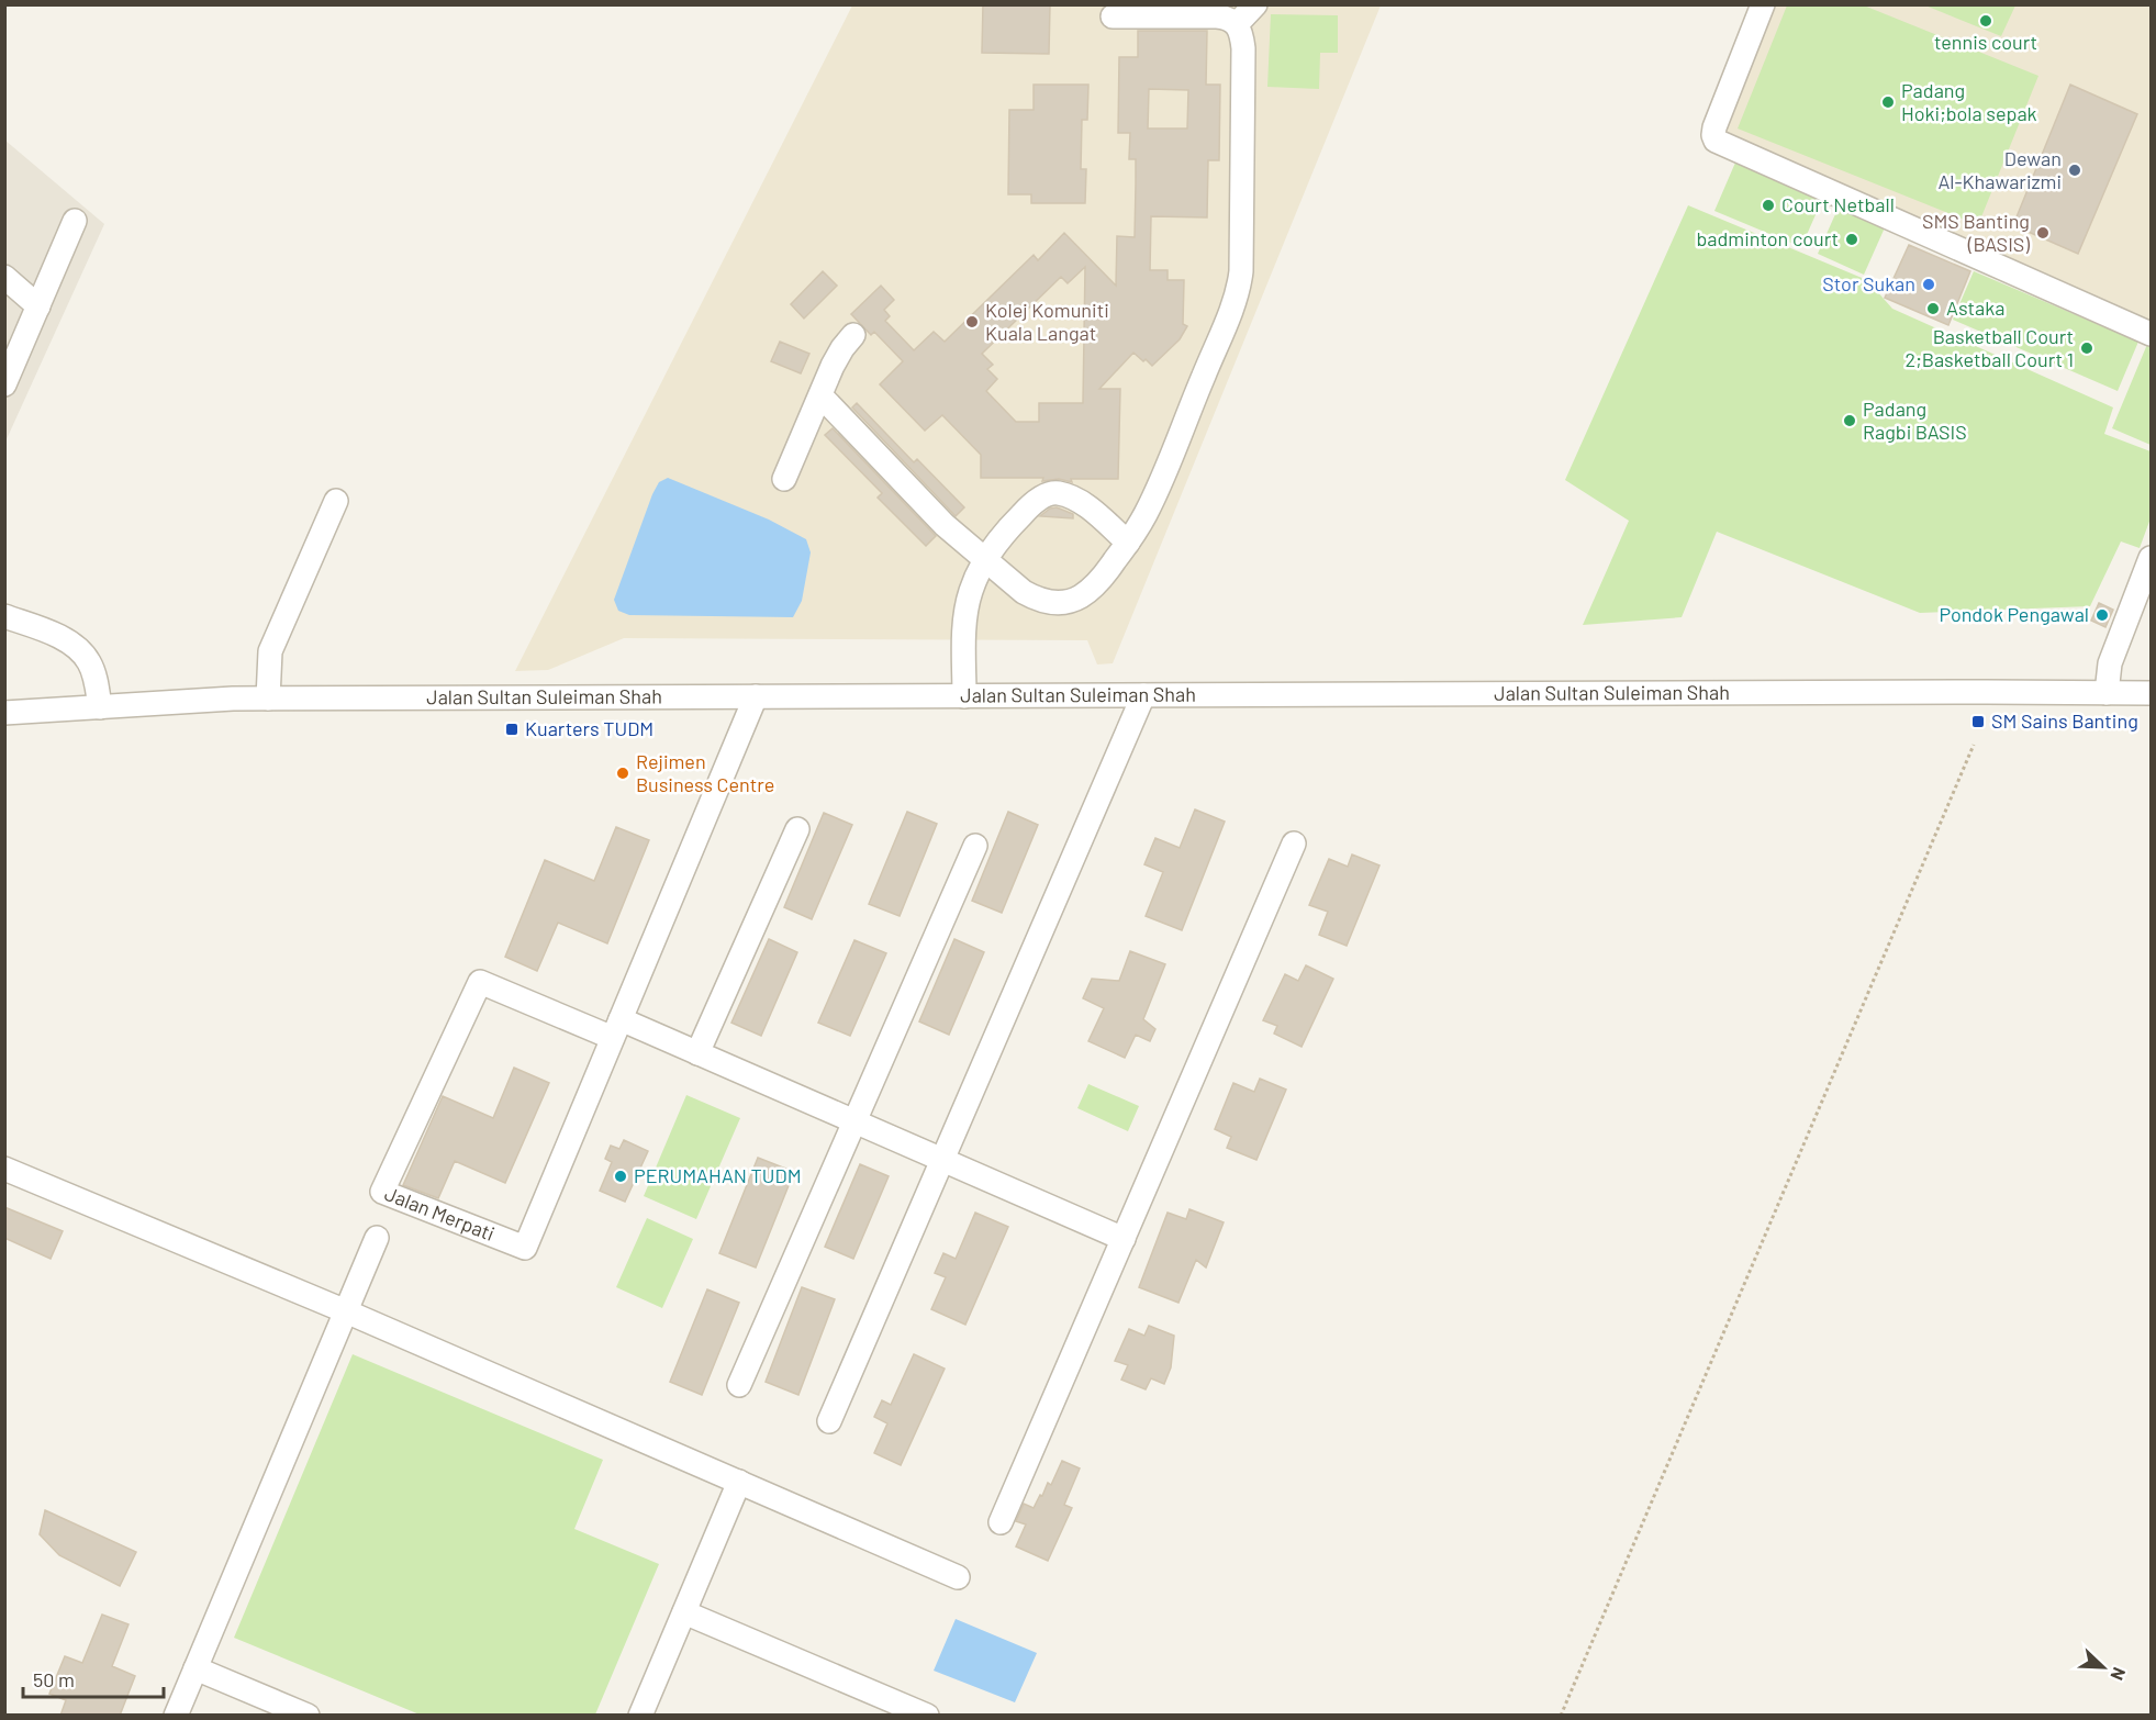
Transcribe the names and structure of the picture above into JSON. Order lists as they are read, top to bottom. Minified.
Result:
{"streets":{"street":["Jalan Sultan Suleiman Shah","Jalan Merpati"]},"crossings":[["Jalan Sultan Suleiman Shah","Jalan Merpati"]],"places":{"other":["tennis court","Padang Hoki;bola sepak","Dewan Al-Khawarizmi","Court Netball","SMS Banting (BASIS)","badminton court","Stor Sukan","Astaka","Kolej Komuniti Kuala Langat","Basketball Court 2;Basketball Court 1","Padang Ragbi BASIS","Pondok Pengawal","Rejimen Business Centre","PERUMAHAN TUDM"],"transit":["SM Sains Banting","Kuarters TUDM"]},"scale_bar":"50 m","north":"bottom right"}
